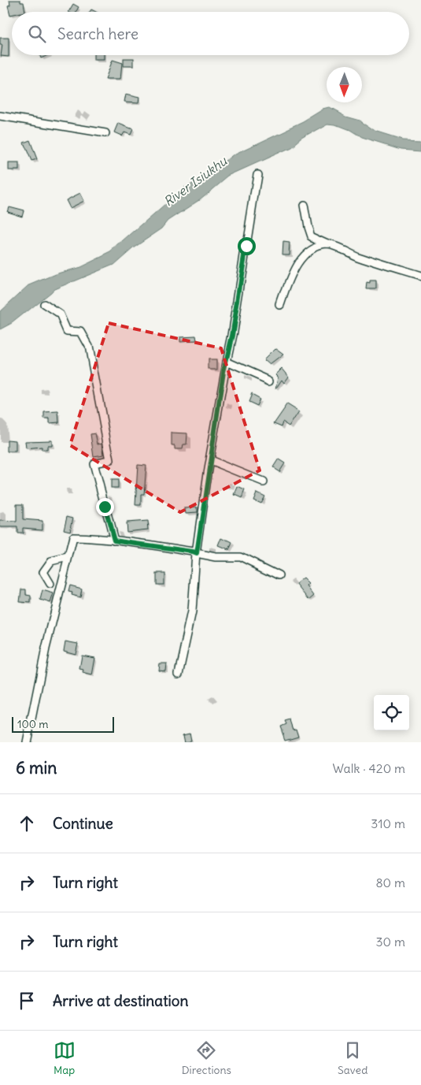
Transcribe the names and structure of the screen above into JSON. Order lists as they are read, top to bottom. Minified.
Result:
{"water":["River Isiukhu"],"scale_bar":"100 m","north":"bottom","page":{"search":"Search here","scale":"100 m","heading":["6 min","Walk · 420 m"],"list":[["Continue","310 m"],["Turn right","80 m"],["Turn right","30 m"],"Arrive at destination"],"nav":["Map","Directions","Saved"]}}
